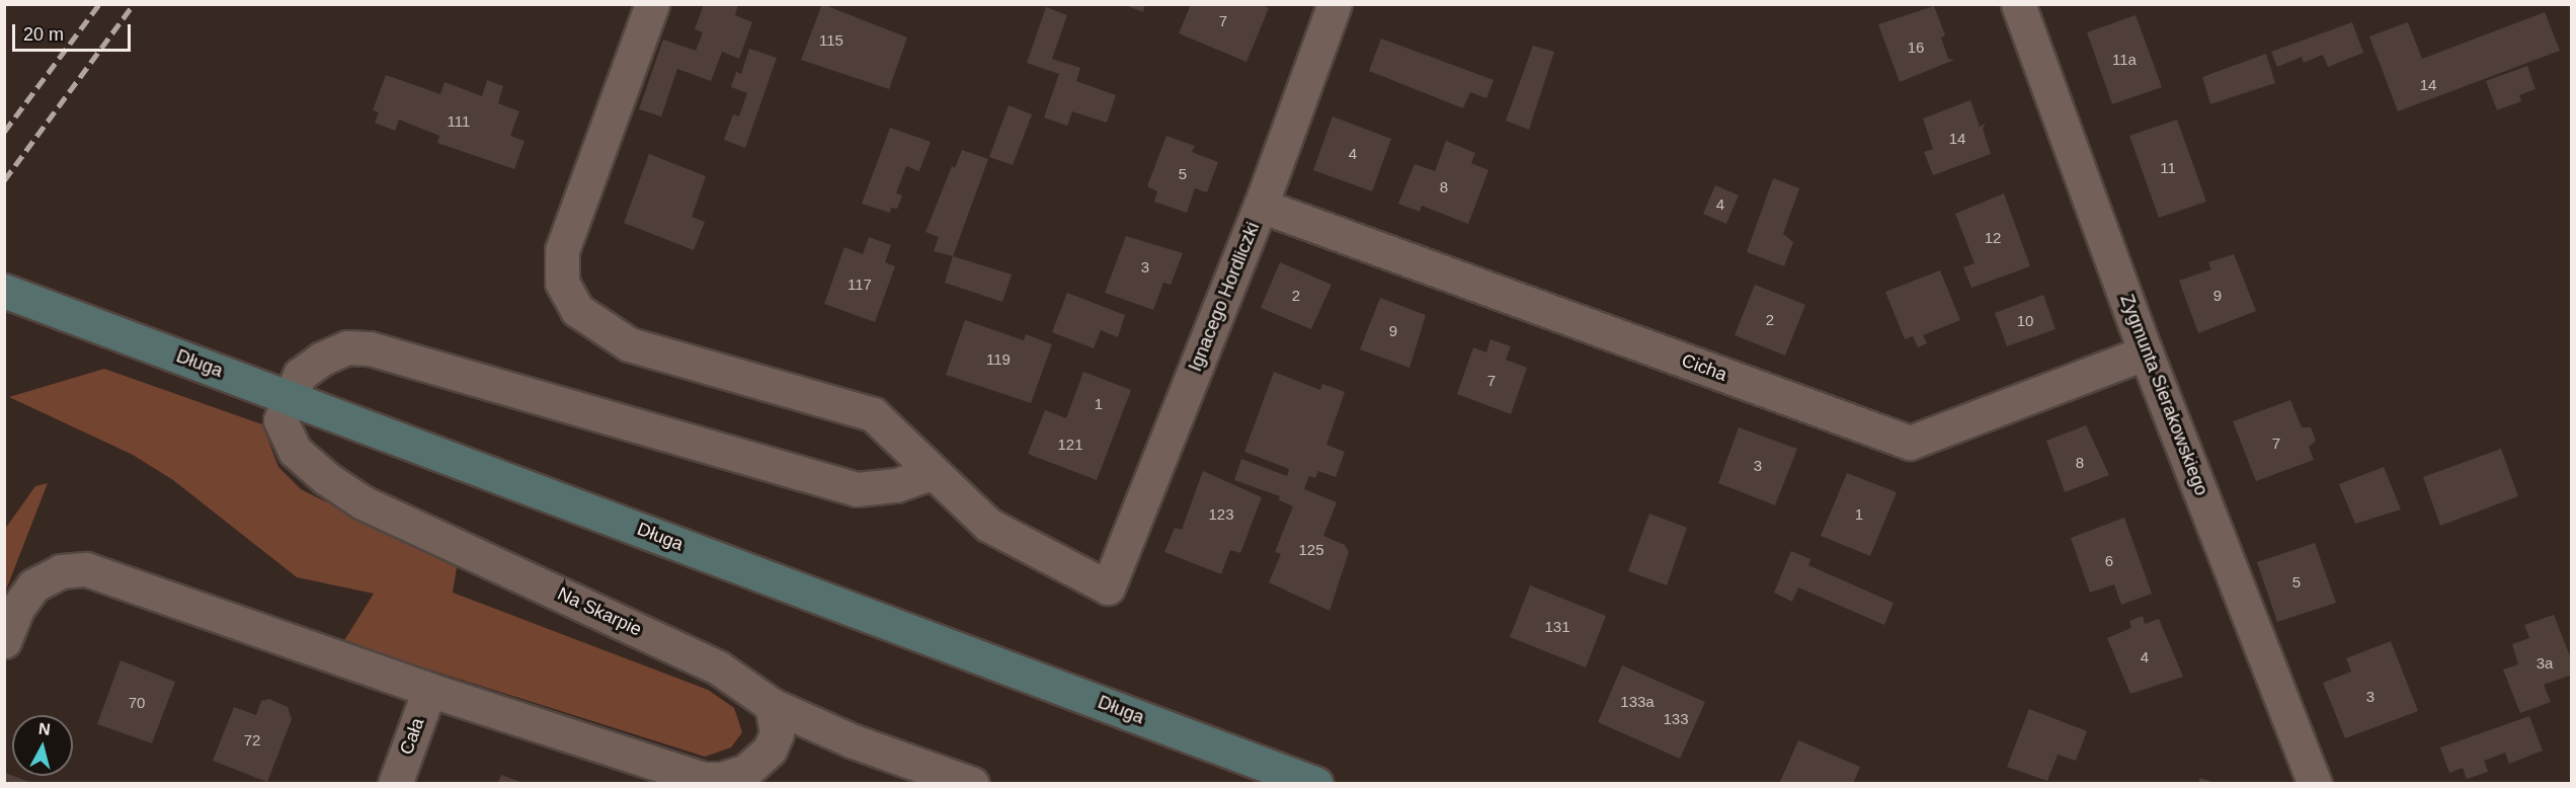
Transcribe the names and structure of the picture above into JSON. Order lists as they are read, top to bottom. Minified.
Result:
{"streets":{"main road":["Długa"],"street":["Ignacego Hordliczki","Cicha","Zygmunta Sierakowskiego","Na Skarpie","Cała"]},"crossings":[["Ignacego Hordliczki","Cicha"],["Ignacego Hordliczki","Na Skarpie"],["Długa","Na Skarpie"],["Cicha","Zygmunta Sierakowskiego"]],"house_numbers":["7","115","16","11a","14","111","14","4","11","5","8","4","12","3","117","2","9","2","10","9","119","7","1","7","121","8","3","123","1","125","6","5","131","4","3a","3","133a","70","133","72"],"scale_bar":"20 m","north":"top"}
